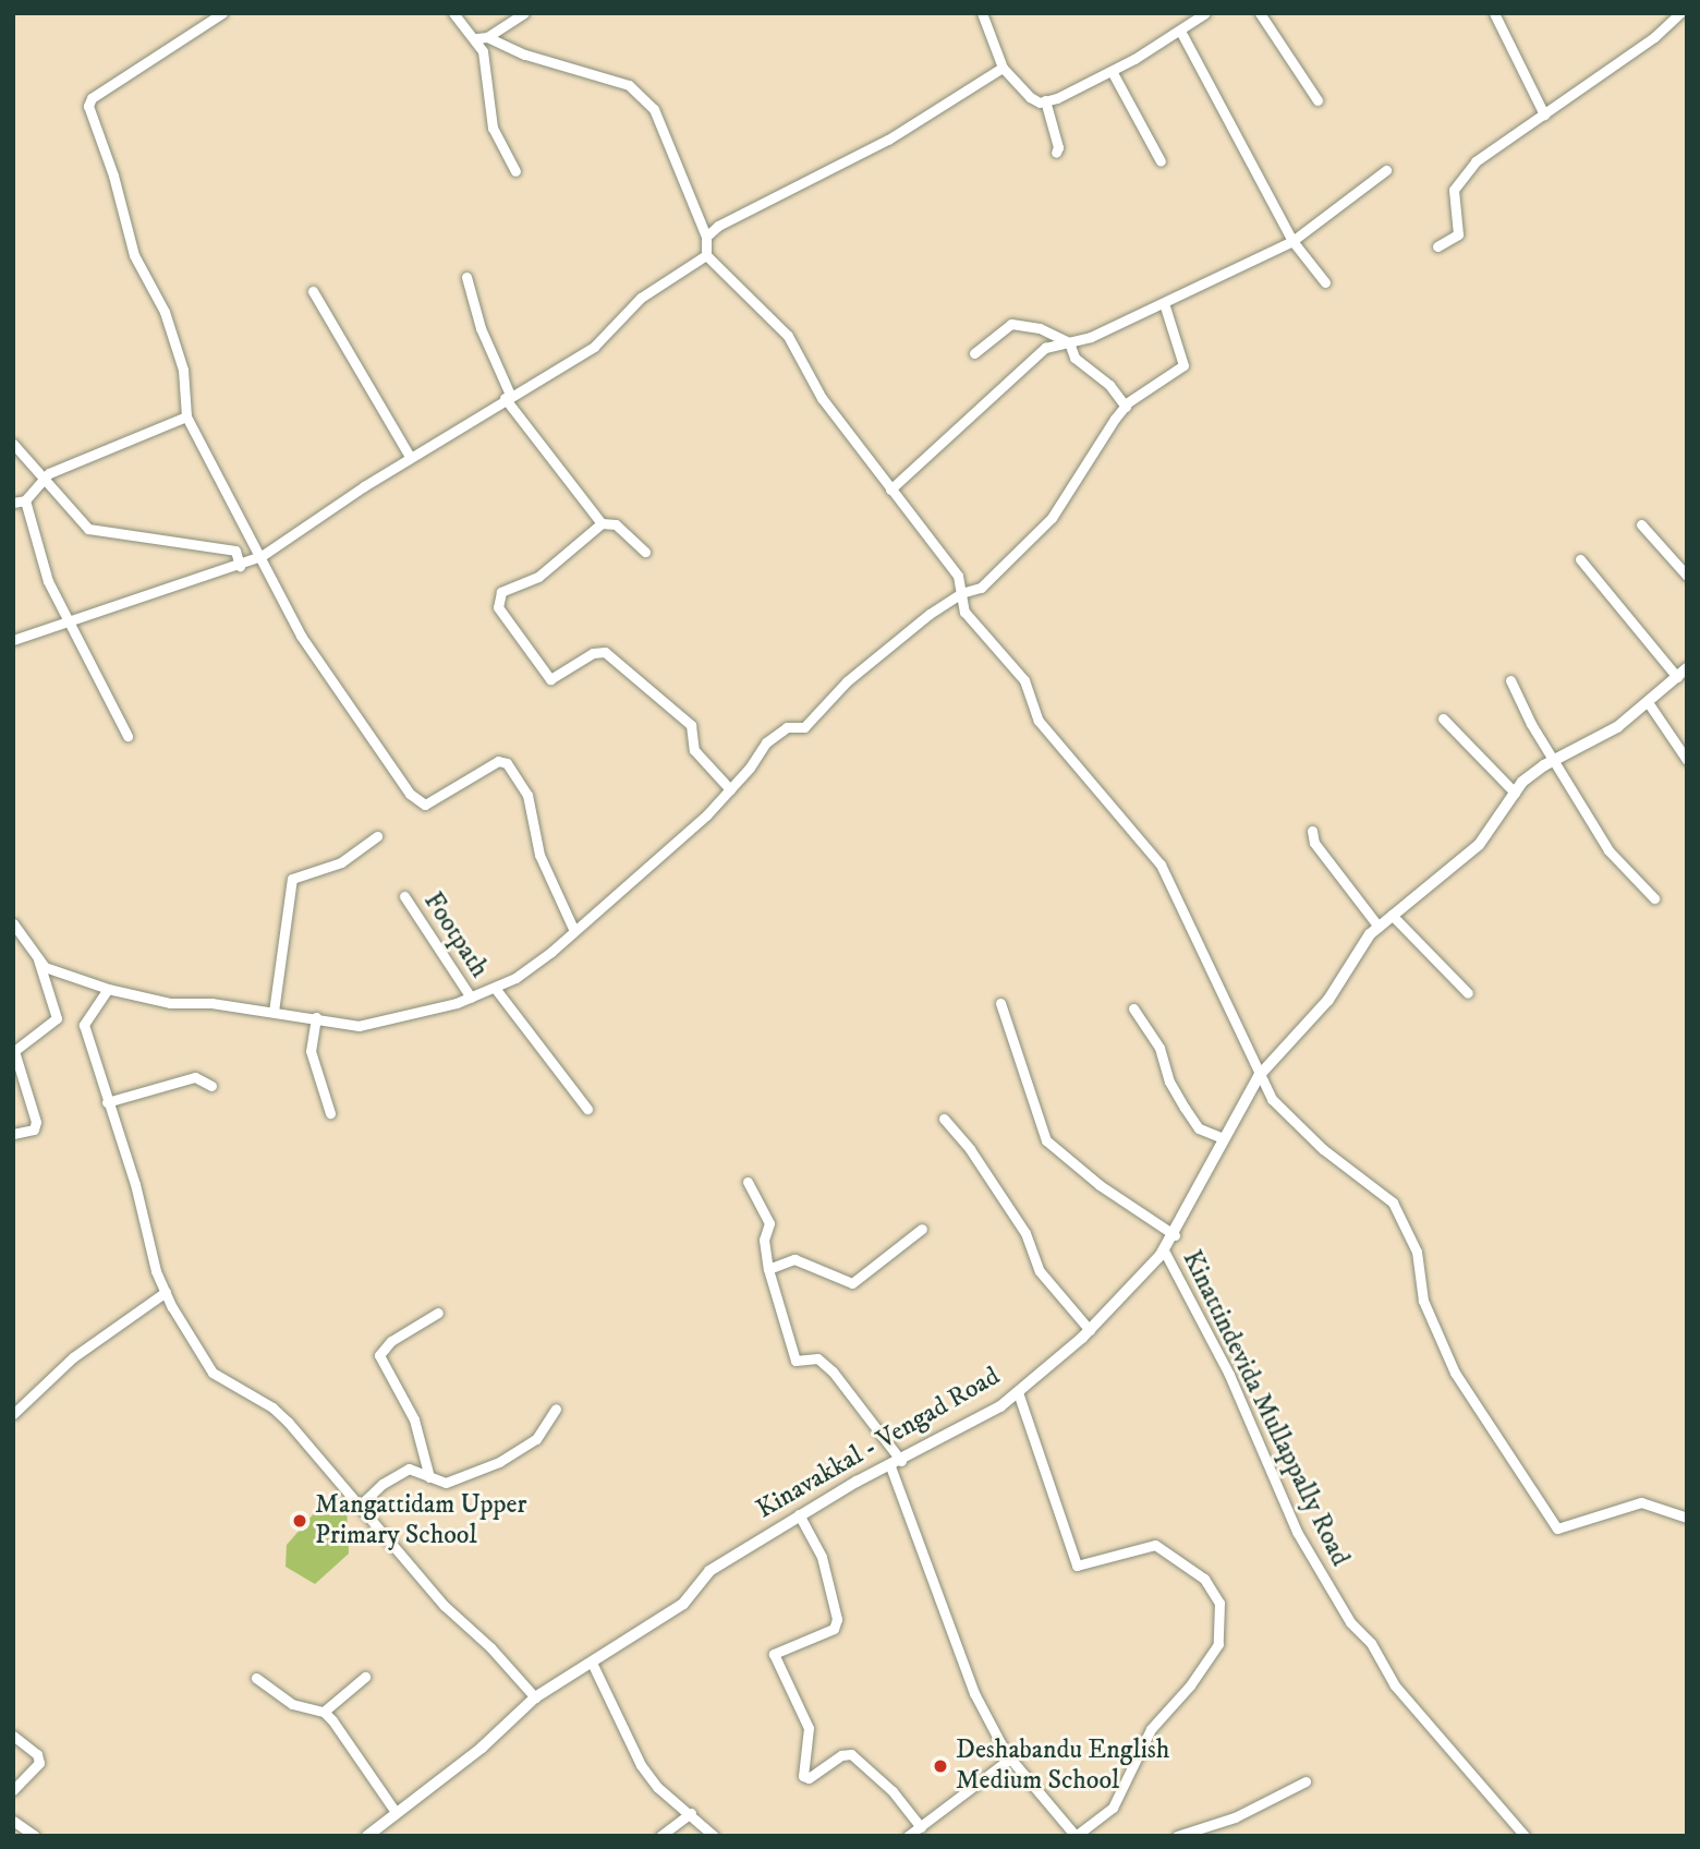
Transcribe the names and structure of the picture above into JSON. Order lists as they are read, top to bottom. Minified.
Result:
{"streets":{"main road":["Kinavakkal - Vengad Road"],"street":["Footpath","Kinattindevida Mullappally Road"]},"crossings":[["Kinattindevida Mullappally Road","Kinavakkal - Vengad Road"]],"places":["Mangattidam Upper Primary School","Deshabandu English Medium School"]}
